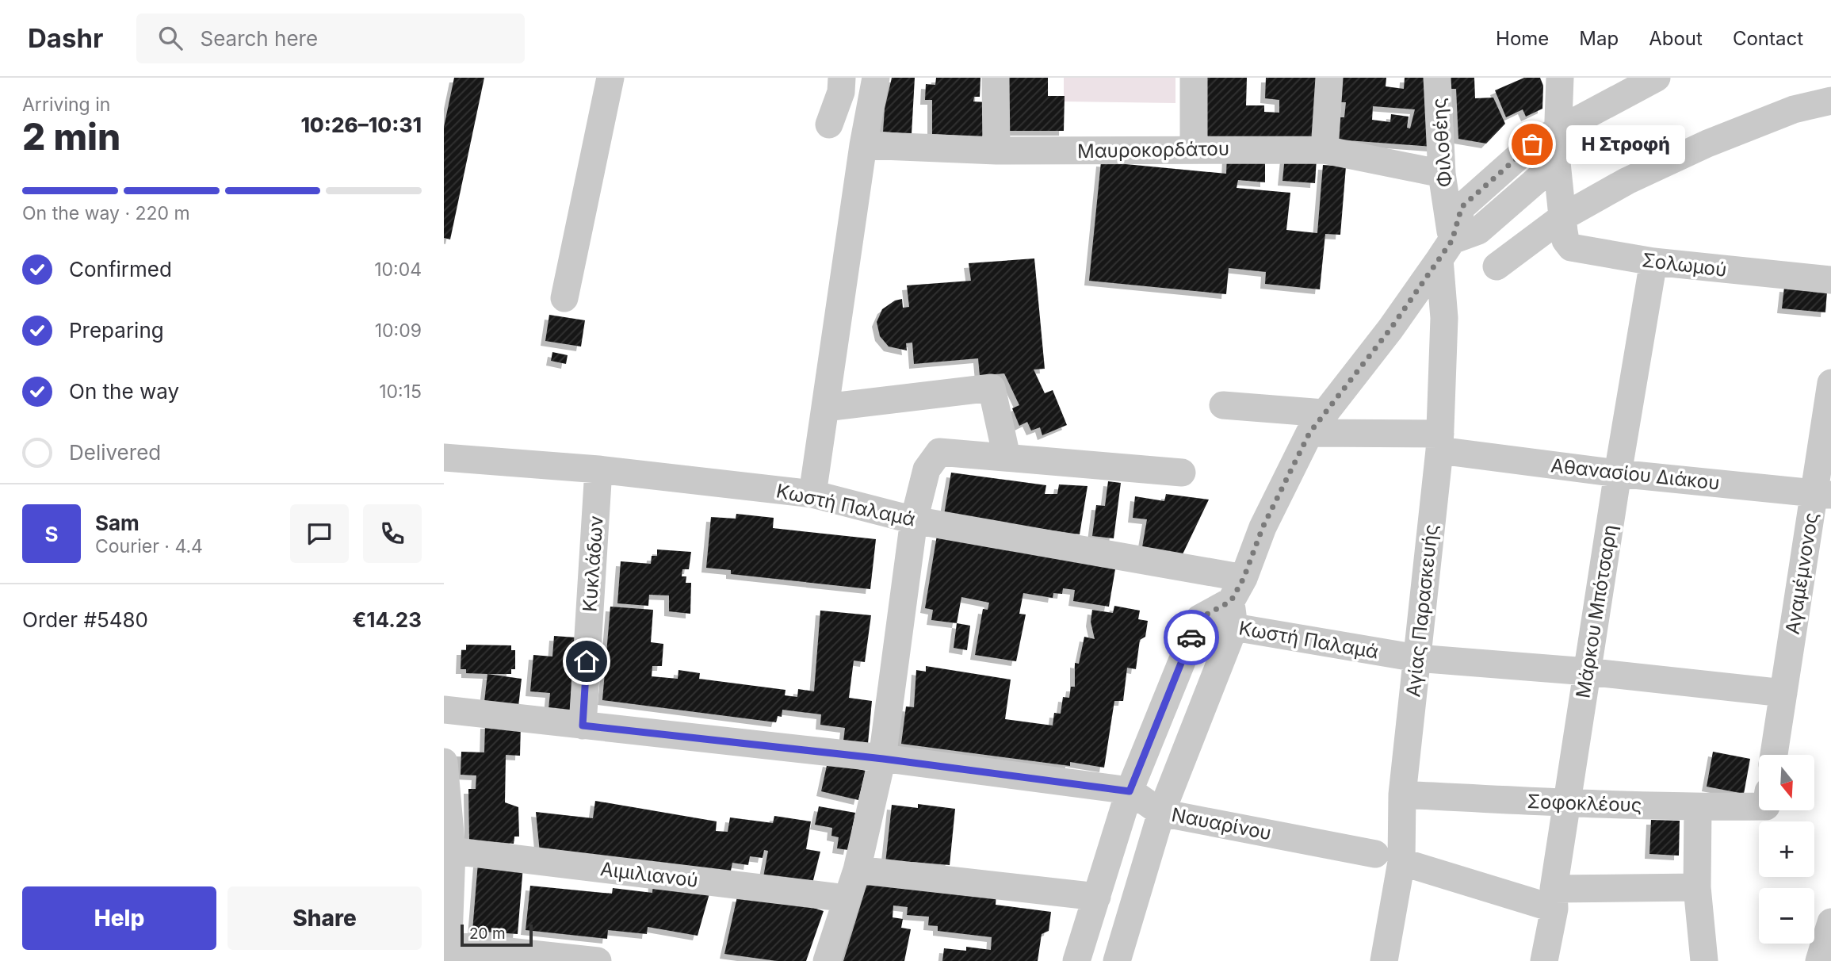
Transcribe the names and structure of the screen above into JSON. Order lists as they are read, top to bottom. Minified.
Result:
{"streets":{"street":["Φιλοθέης","Μαυροκορδάτου","Σολωμού","Αθανασίου Διάκου","Κωστή Παλαμά","Κυκλάδων","Αγαμέμνονος","Αγίας Παρασκευής","Μάρκου Μπότσαρη","Σοφοκλέους","Ναυαρίνου","Αιμιλιανού"]},"crossings":[["Φιλοθέης","Μαυροκορδάτου"],["Φιλοθέης","Αγίας Παρασκευής"],["Σολωμού","Μάρκου Μπότσαρη"],["Αθανασίου Διάκου","Αγαμέμνονος"],["Αθανασίου Διάκου","Αγίας Παρασκευής"],["Αθανασίου Διάκου","Μάρκου Μπότσαρη"],["Κωστή Παλαμά","Κυκλάδων"],["Κωστή Παλαμά","Αγαμέμνονος"],["Κωστή Παλαμά","Αγίας Παρασκευής"],["Κωστή Παλαμά","Μάρκου Μπότσαρη"],["Κυκλάδων","Ναυαρίνου"],["Αγίας Παρασκευής","Σοφοκλέους"],["Αγίας Παρασκευής","Ναυαρίνου"],["Μάρκου Μπότσαρη","Σοφοκλέους"],["Μάρκου Μπότσαρη","Ναυαρίνου"]],"places":["Η Στροφή"],"scale_bar":"20 m","north":"bottom","page":{"header":"Dashr","search":"Search here","nav":["Home","Map","About","Contact"],"heading":["2 min","Arriving in","10:26–10:31"],"panel":["Sam","Courier · 4.4","Order #5480","€14.23"],"bubble":"Η Στροφή","bar":"On the way · 220 m","list":[["Confirmed","10:04"],["Preparing","10:09"],["On the way","10:15"],"Delivered"],"round":"S","map_buttons":["+","−"],"buttons":["Help","Share"],"scale":"20 m"}}
